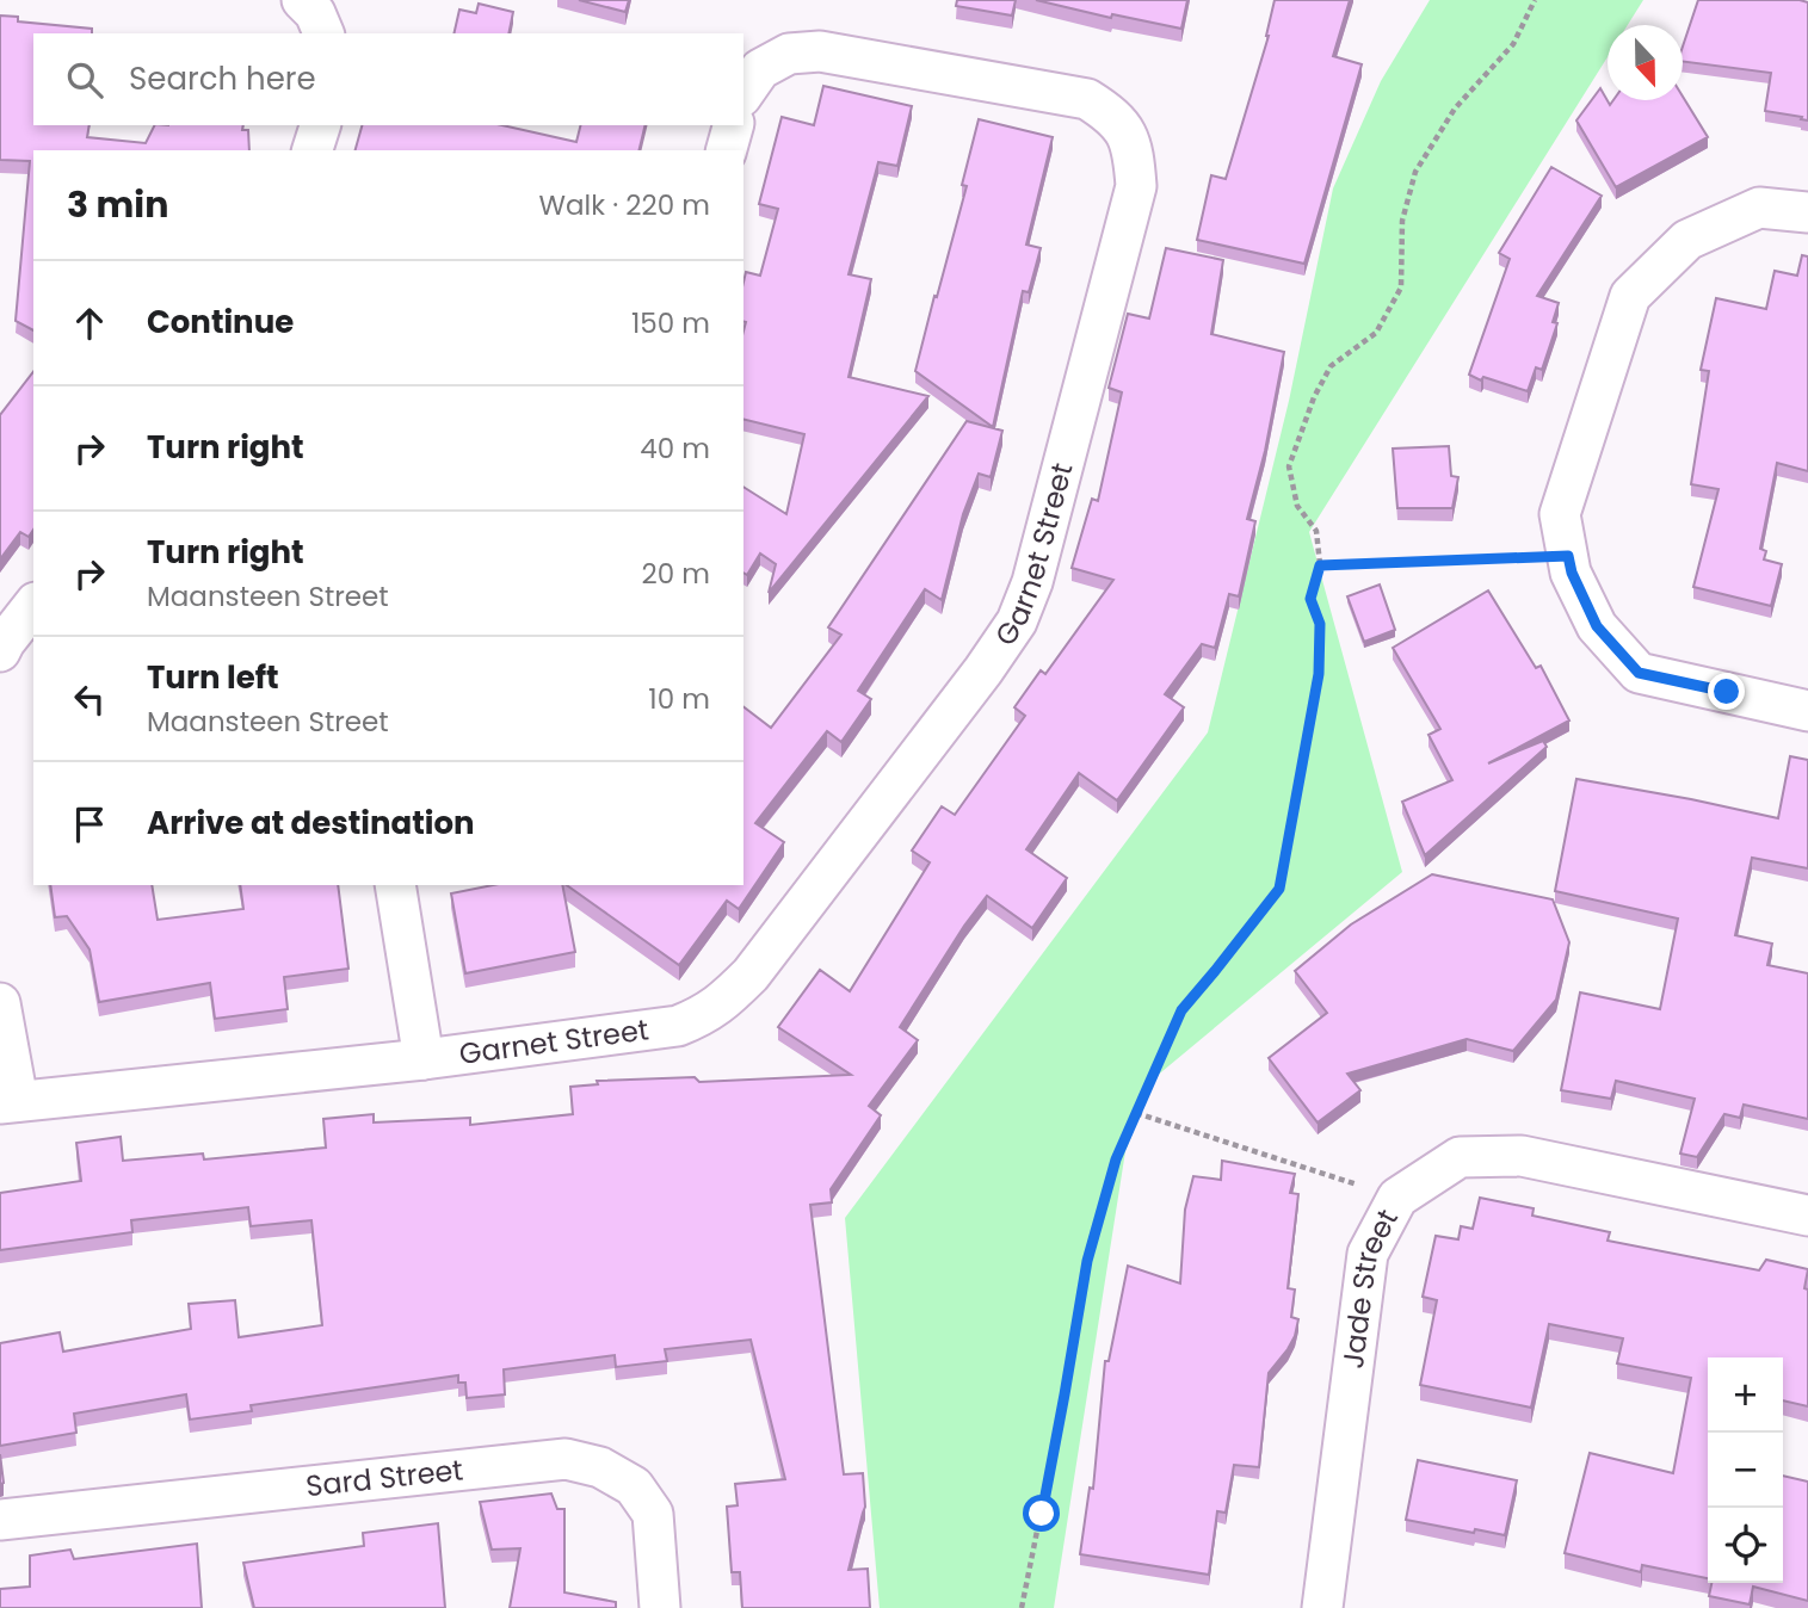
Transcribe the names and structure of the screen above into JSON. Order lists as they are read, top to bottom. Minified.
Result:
{"streets":{"street":["Garnet Street","Jade Street","Sard Street"]},"north":"bottom","page":{"search":"Search here","heading":["3 min","Walk · 220 m"],"list":[["Continue","150 m"],["Turn right","40 m"],["Turn right","Maansteen Street","20 m"],["Turn left","Maansteen Street","10 m"],"Arrive at destination"],"map_buttons":["+","−"]}}
